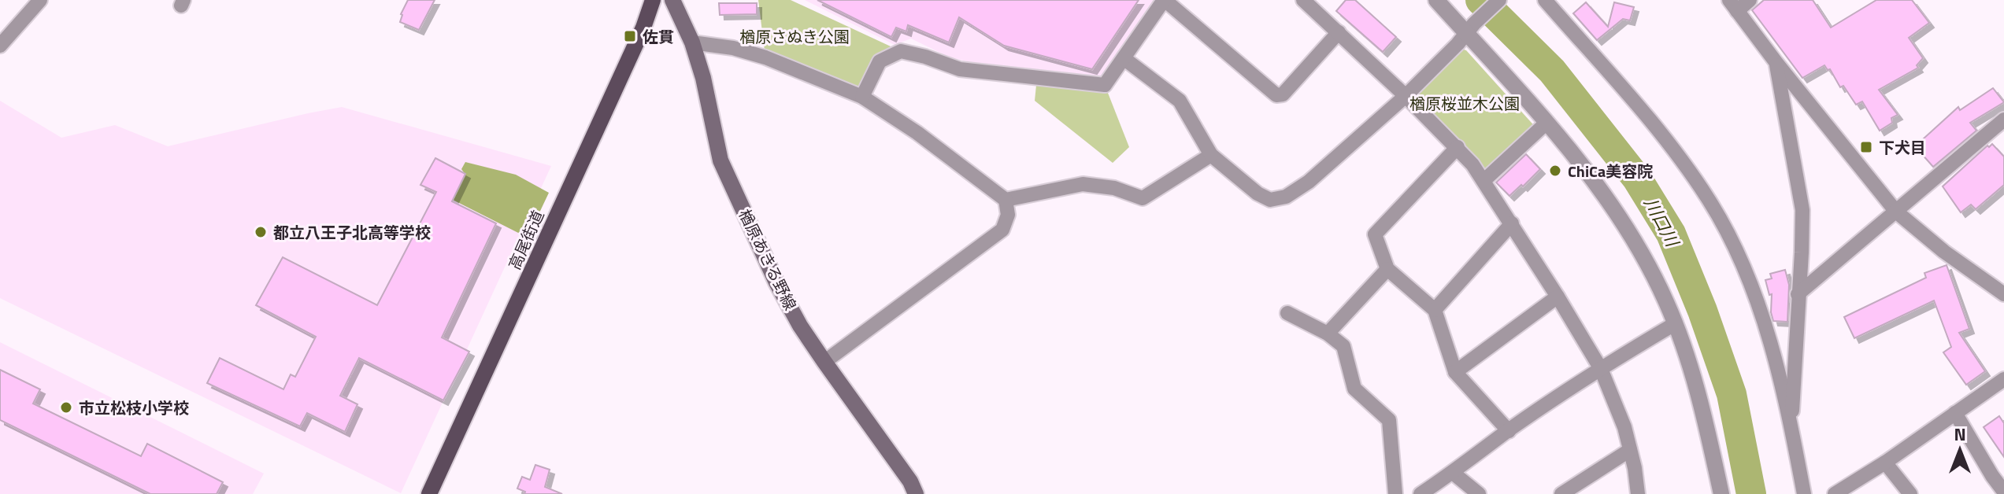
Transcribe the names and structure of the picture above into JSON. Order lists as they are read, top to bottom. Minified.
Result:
{"streets":{"main road":["高尾街道","楢原あきる野線"]},"water":["川口川"],"parks":["楢原さぬき公園","楢原桜並木公園"],"places":{"transit":["佐貫","下犬目"],"other":["ChiCa美容院","都立八王子北高等学校","市立松枝小学校"]},"north":"top"}
